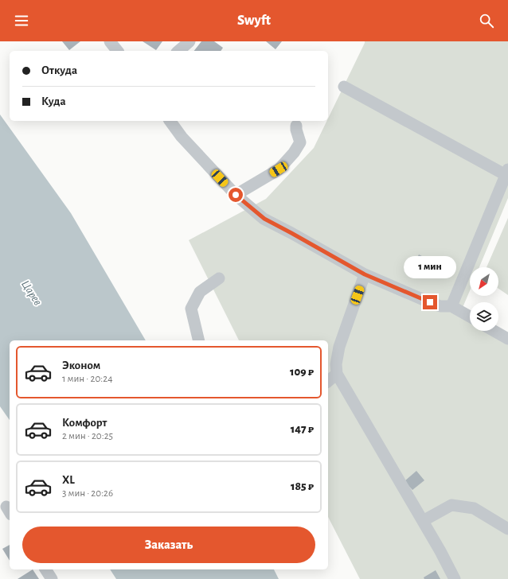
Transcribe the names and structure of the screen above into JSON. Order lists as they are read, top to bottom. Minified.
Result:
{"water":["Царев"],"north":"bottom left","page":{"header":"Swyft","banner":["Откуда","Куда"],"bubble":"1 мин","list":[{"name":"Эконом","note":"1 мин · 20:24","value":"109 ₽"},{"name":"Комфорт","note":"2 мин · 20:25","value":"147 ₽"},{"name":"XL","note":"3 мин · 20:26","value":"185 ₽"}],"buttons":"Заказать"}}
